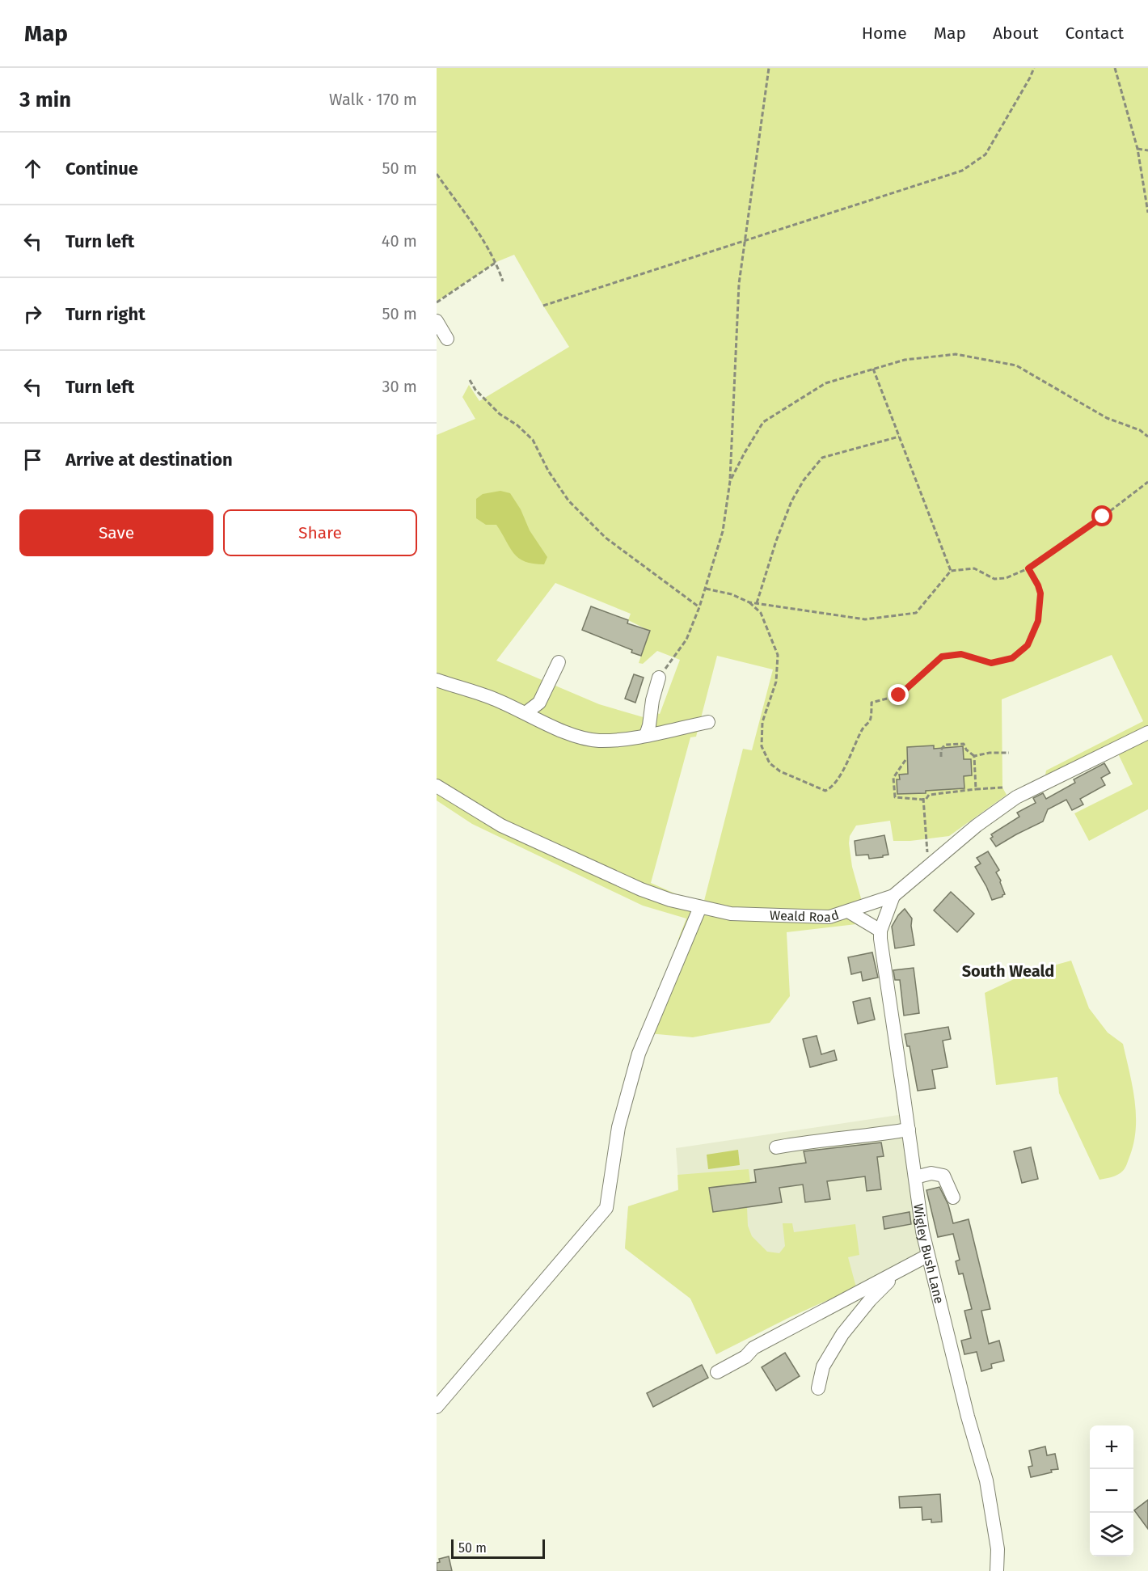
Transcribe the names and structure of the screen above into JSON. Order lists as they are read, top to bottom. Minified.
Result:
{"streets":{"street":["Weald Road","Wigley Bush Lane"]},"crossings":[["Weald Road","Wigley Bush Lane"]],"districts":["South Weald"],"scale_bar":"50 m","page":{"header":"Map","nav":["Home","Map","About","Contact"],"heading":["3 min","Walk · 170 m"],"list":[["Continue","50 m"],["Turn left","40 m"],["Turn right","50 m"],["Turn left","30 m"],"Arrive at destination"],"buttons":["Save","Share"],"map_buttons":["+","−"],"scale":"50 m"}}
